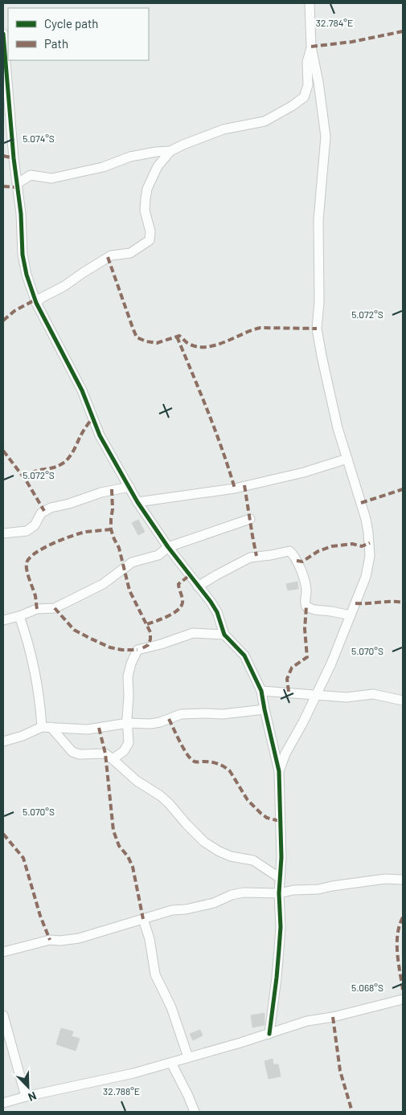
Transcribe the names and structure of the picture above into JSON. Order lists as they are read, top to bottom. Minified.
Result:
{"legend":["Cycle path","Path"],"north":"bottom right","coordinates":["32.784°E","5.074°S","5.072°S","5.070°S","5.068°S","32.788°E"]}
